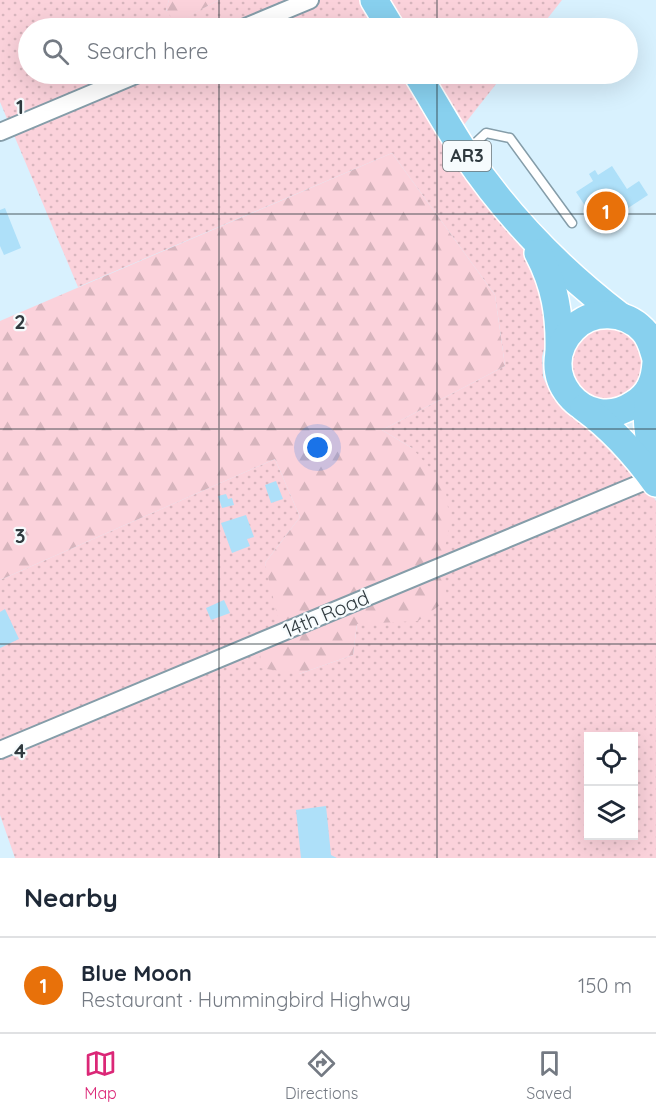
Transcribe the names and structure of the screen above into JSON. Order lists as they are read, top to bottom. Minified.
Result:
{"streets":{"main road":["AR3"],"street":["14th Road"]},"page":{"search":"Search here","pins":"1","heading":"Nearby","list":[{"mark":"1","name":"Blue Moon","note":"Restaurant · Hummingbird Highway","value":"150 m"}],"nav":["Map","Directions","Saved"]},"grid":{"rows":["1","2","3","4"]}}
